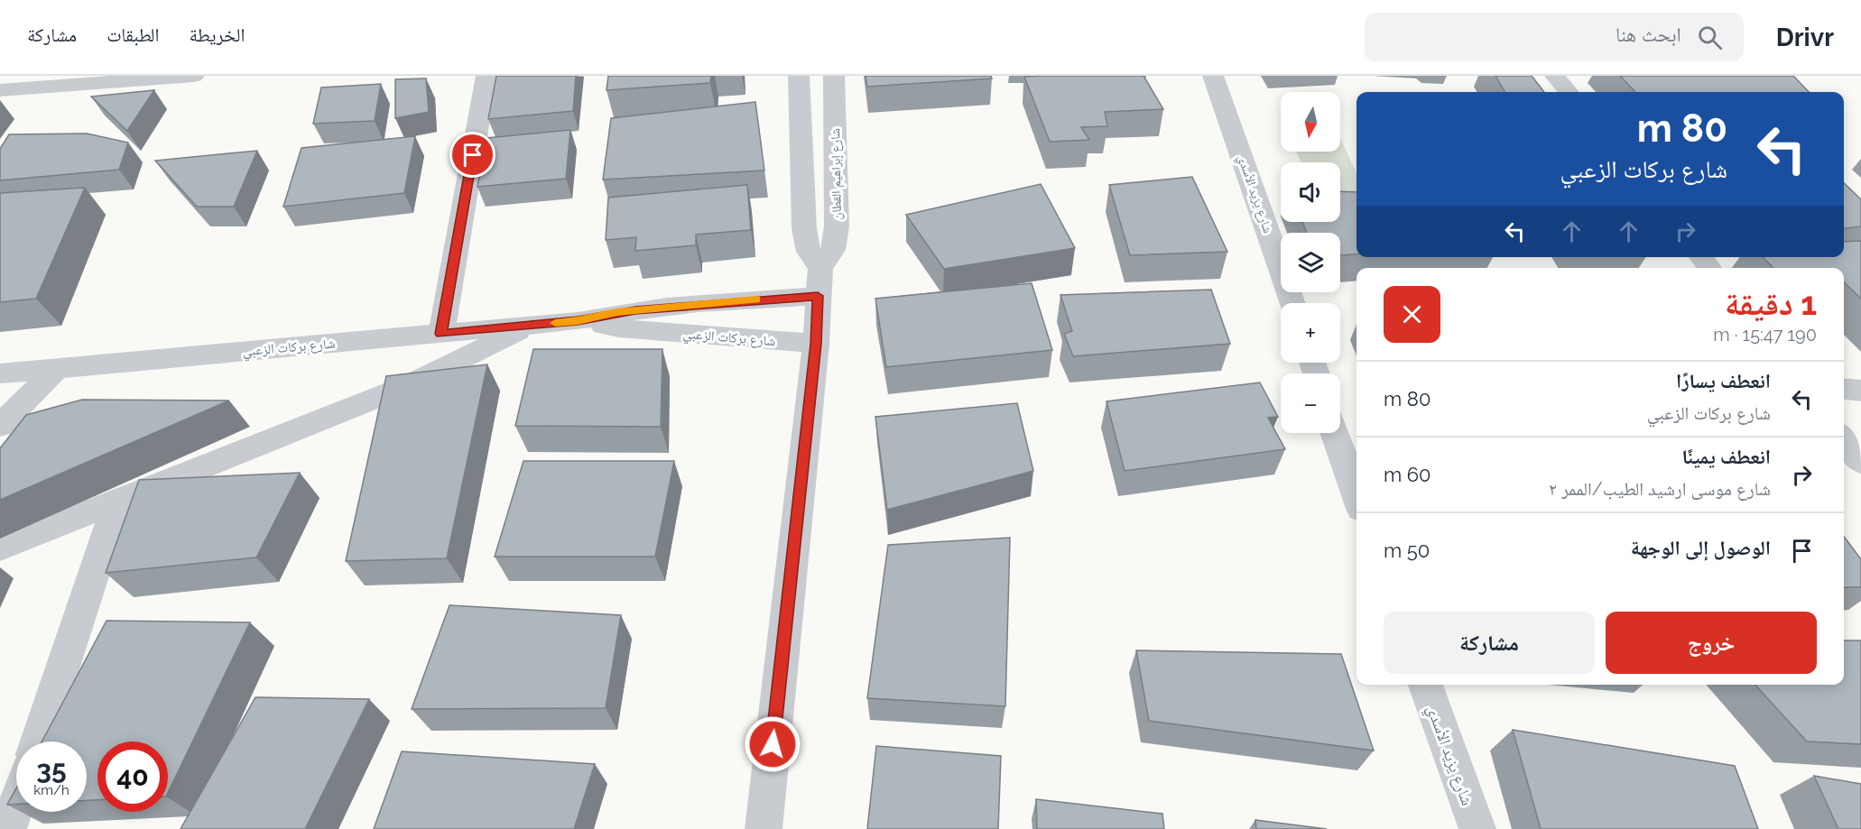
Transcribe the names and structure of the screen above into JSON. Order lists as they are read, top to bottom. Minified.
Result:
{"streets":{"street":["شارع إبراهيم القطان","شارع يزيد الأسدي","شارع بركات الزعبي"]},"crossings":[["شارع إبراهيم القطان","شارع بركات الزعبي"]],"north":"bottom","page":{"header":"Drivr","search":"ابحث هنا","nav":["الخريطة","الطبقات","مشاركة"],"map_buttons":["+","−"],"turn":["80 m","شارع بركات الزعبي"],"heading":["1 دقيقة","190 m · 15:47"],"list":[{"name":"انعطف يسارًا","note":"شارع بركات الزعبي","value":"80 m"},{"name":"انعطف يمينًا","note":"شارع موسى ارشيد الطيب/الممر ٢","value":"60 m"},{"name":"الوصول إلى الوجهة","value":"50 m"}],"buttons":["خروج","مشاركة"],"speed":"35 km/h","limit":"40"}}
